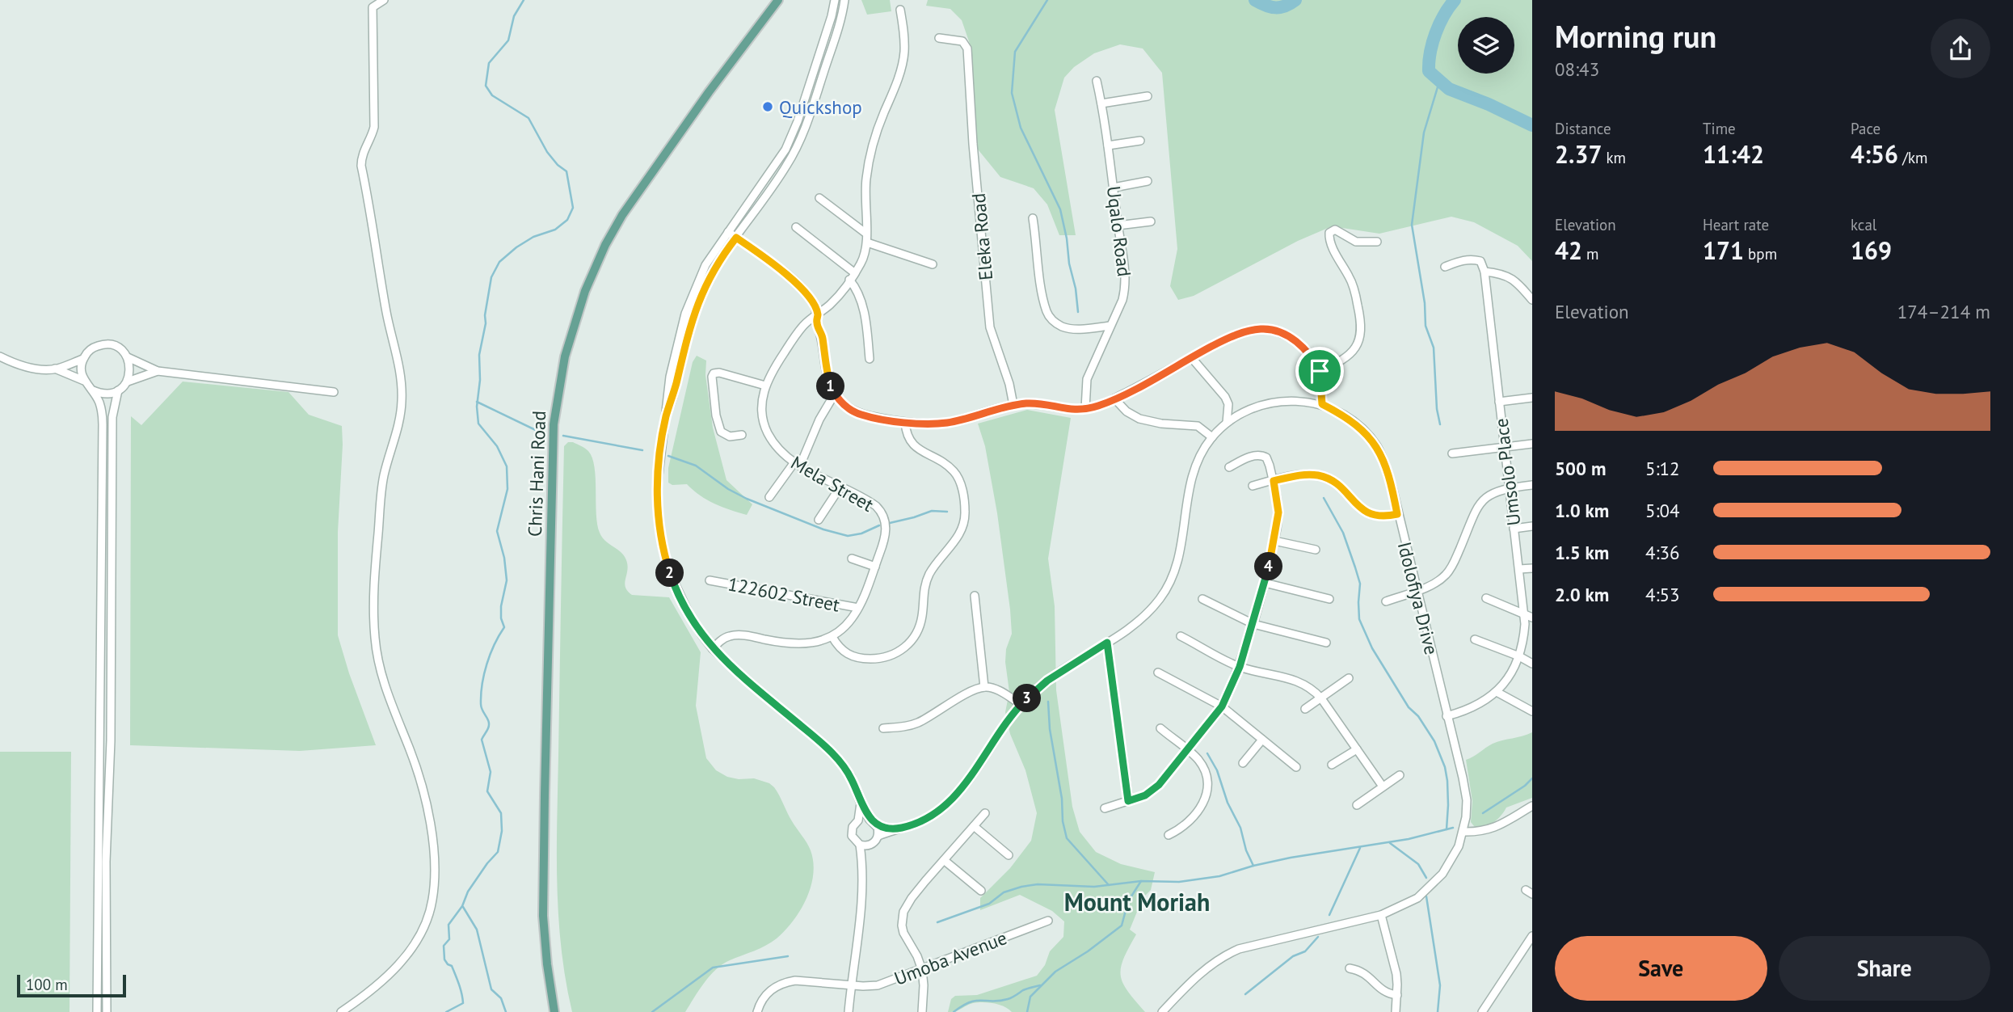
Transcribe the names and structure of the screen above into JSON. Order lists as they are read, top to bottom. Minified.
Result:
{"streets":{"main road":["Chris Hani Road"],"street":["Uqalo Road","Eleka Road","Umsolo Place","Mela Street","122602 Street","Idolofiya Drive","Umoba Avenue"]},"crossings":[["Umsolo Place","Idolofiya Drive"],["Mela Street","122602 Street"]],"districts":["Mount Moriah"],"places":["Quickshop"],"scale_bar":"100 m","page":{"heading":["Morning run","08:43"],"stats":[["Distance","2.37 km"],["Time","11:42"],["Pace","4:56 /km"],["Elevation","42 m"],["Heart rate","171 bpm"],["kcal","169"]],"chart":["Elevation","174–214 m"],"pins":["1","4","2","3"],"list":[{"name":"500 m","note":"5:12"},{"name":"1.0 km","note":"5:04"},{"name":"1.5 km","note":"4:36"},{"name":"2.0 km","note":"4:53"}],"buttons":["Save","Share"],"scale":"100 m"}}
